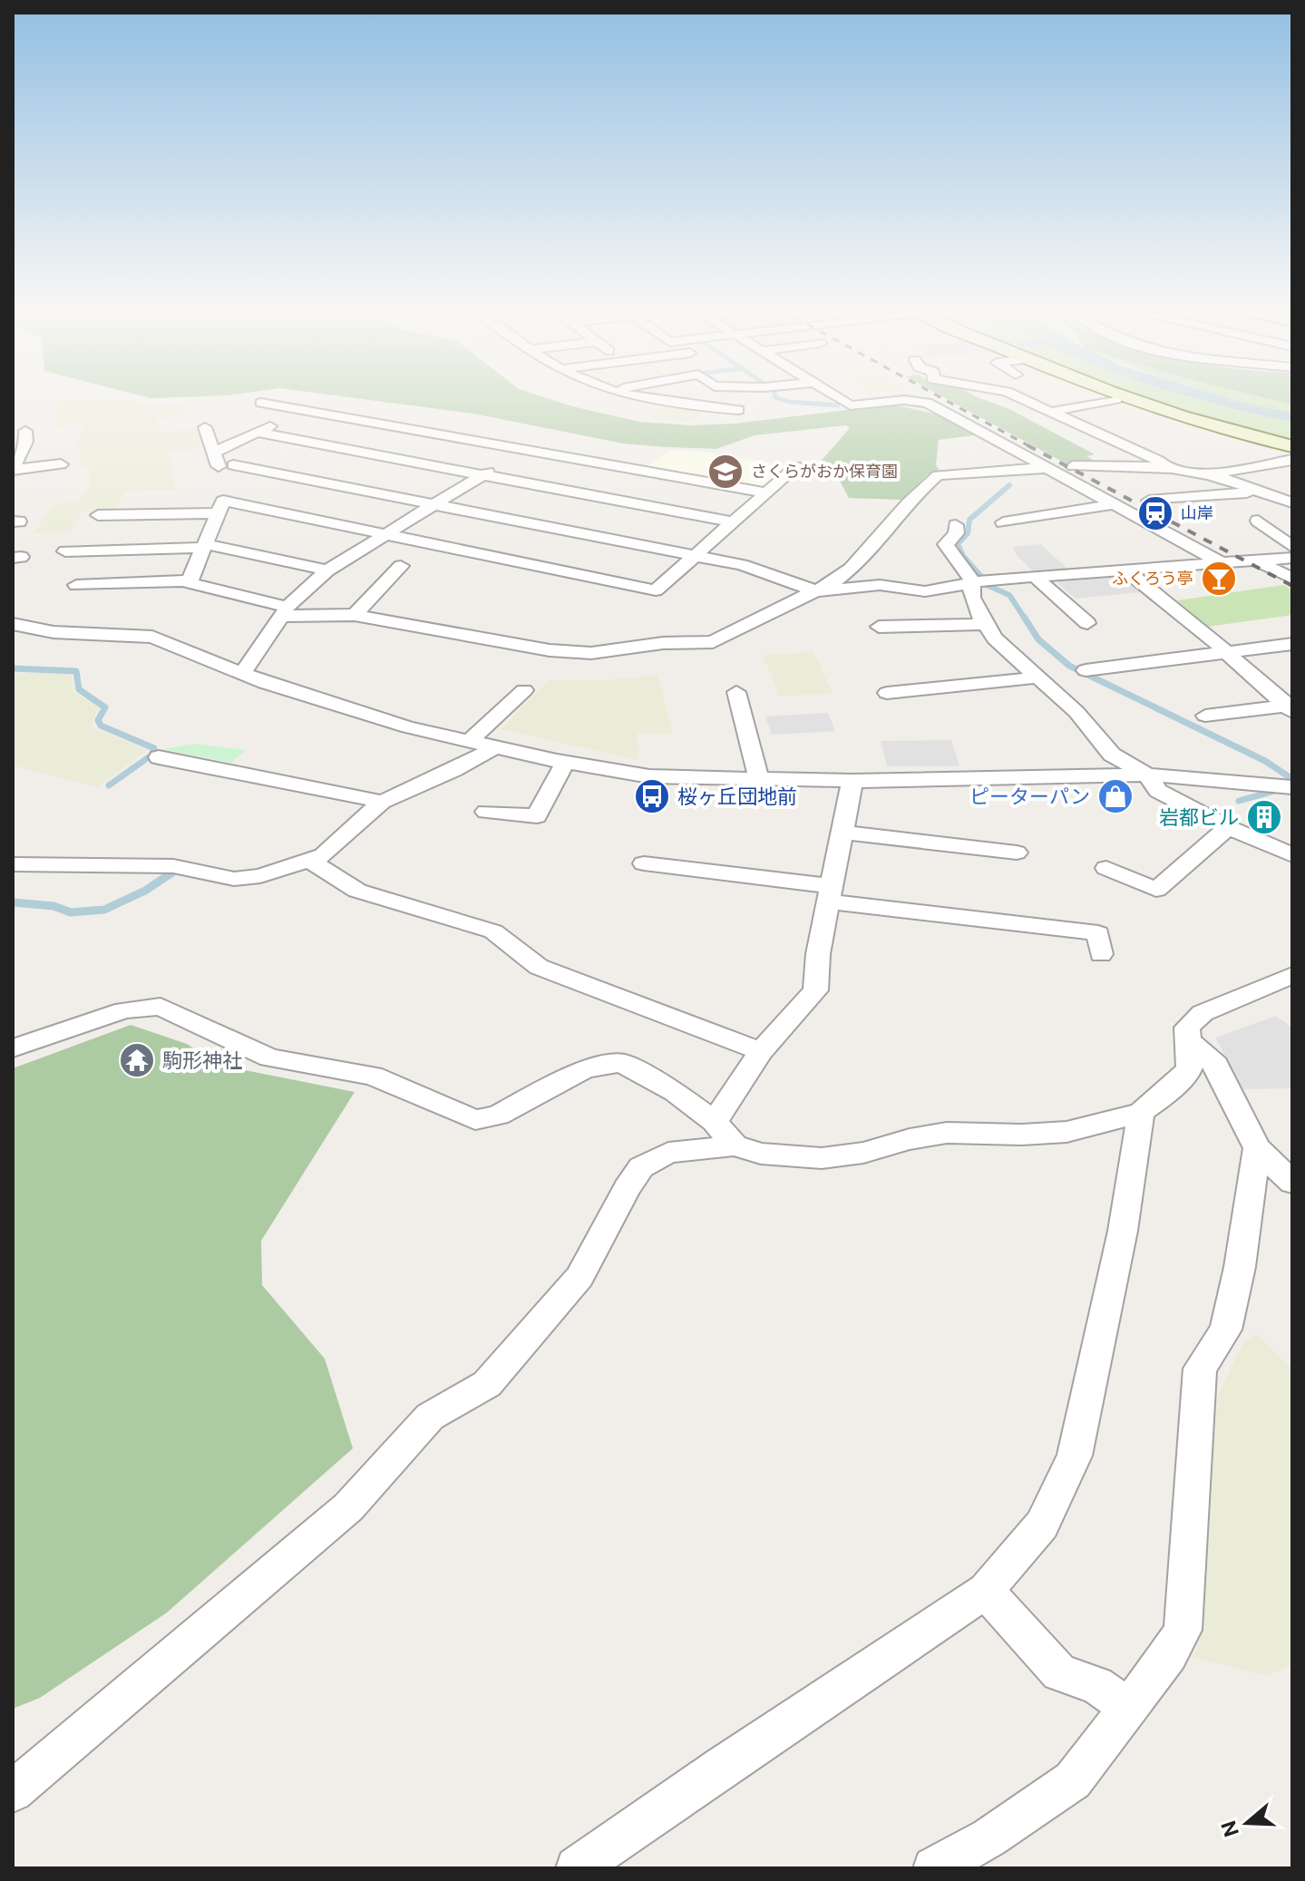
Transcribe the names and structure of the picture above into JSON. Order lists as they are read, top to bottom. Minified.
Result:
{"places":{"school or university":["さくらがおか保育園"],"station":["山岸"],"bar":["ふくろう亭"],"bus stop":["桜ヶ丘団地前"],"shop":["ピーターパン"],"building":["岩都ビル"],"temple":["駒形神社"]},"north":"left"}
